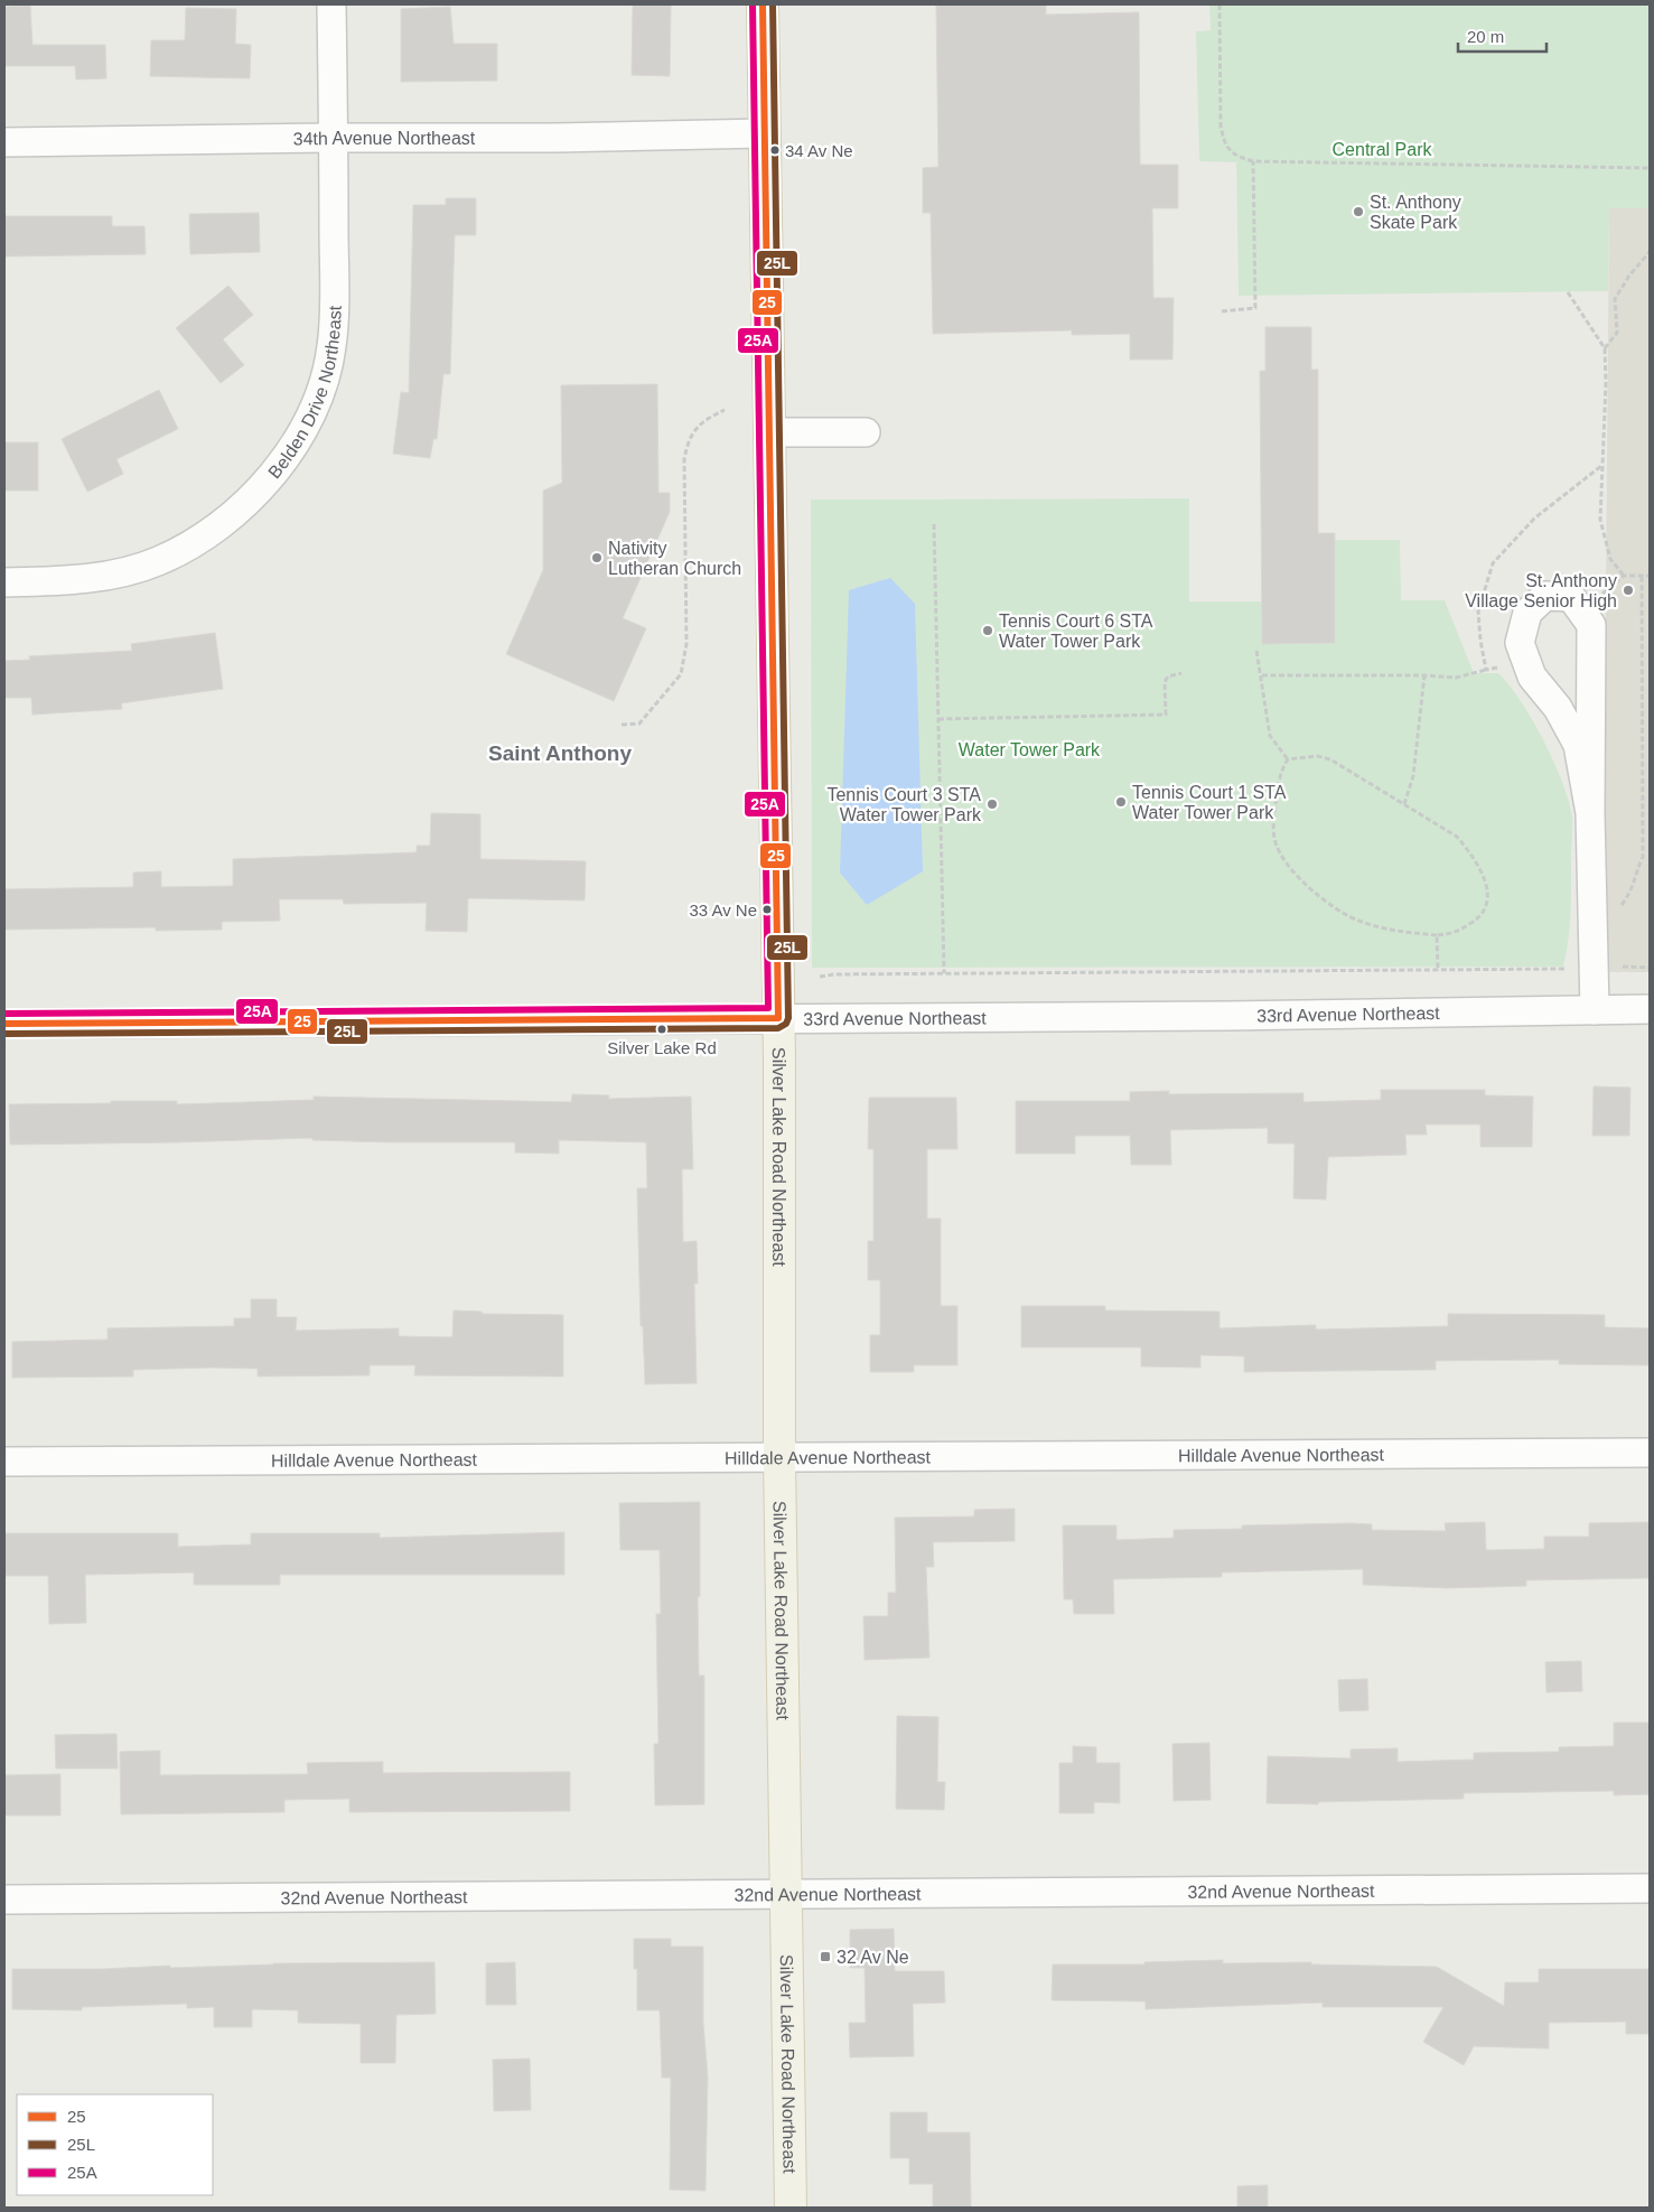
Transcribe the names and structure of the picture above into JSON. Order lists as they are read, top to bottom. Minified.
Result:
{"streets":{"main road":["Silver Lake Road Northeast"],"street":["34th Avenue Northeast","Belden Drive Northeast","33rd Avenue Northeast","Hilldale Avenue Northeast","32nd Avenue Northeast"]},"crossings":[["34th Avenue Northeast","Belden Drive Northeast"],["34th Avenue Northeast","Silver Lake Road Northeast"],["33rd Avenue Northeast","Silver Lake Road Northeast"],["Silver Lake Road Northeast","Hilldale Avenue Northeast"],["Silver Lake Road Northeast","32nd Avenue Northeast"]],"districts":["Saint Anthony"],"parks":["Central Park","Water Tower Park"],"places":{"other":["34 Av Ne","St. Anthony Skate Park","Nativity Lutheran Church","St. Anthony Village Senior High","Tennis Court 6 STA Water Tower Park","Tennis Court 1 STA Water Tower Park","Tennis Court 3 STA Water Tower Park","33 Av Ne","Silver Lake Rd"],"transit":["32 Av Ne"]},"lines":["transit line 25","transit line 25L","transit line 25A"],"legend":["25","25L","25A"],"scale_bar":"20 m"}
